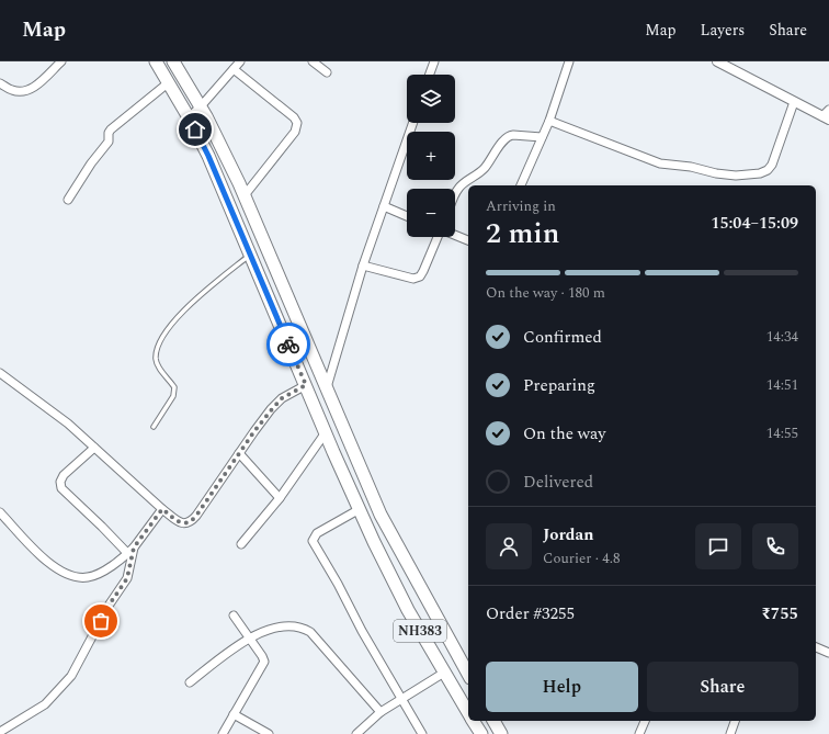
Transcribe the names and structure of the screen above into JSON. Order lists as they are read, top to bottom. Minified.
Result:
{"streets":{"highway":["NH383"]},"page":{"header":"Map","nav":["Map","Layers","Share"],"map_buttons":["+","−"],"heading":["2 min","Arriving in","15:04–15:09"],"panel":["Jordan","Courier · 4.8","Order #3255","₹755"],"bar":"On the way · 180 m","list":[["Confirmed","14:34"],["Preparing","14:51"],["On the way","14:55"],"Delivered"],"buttons":["Help","Share"]}}
